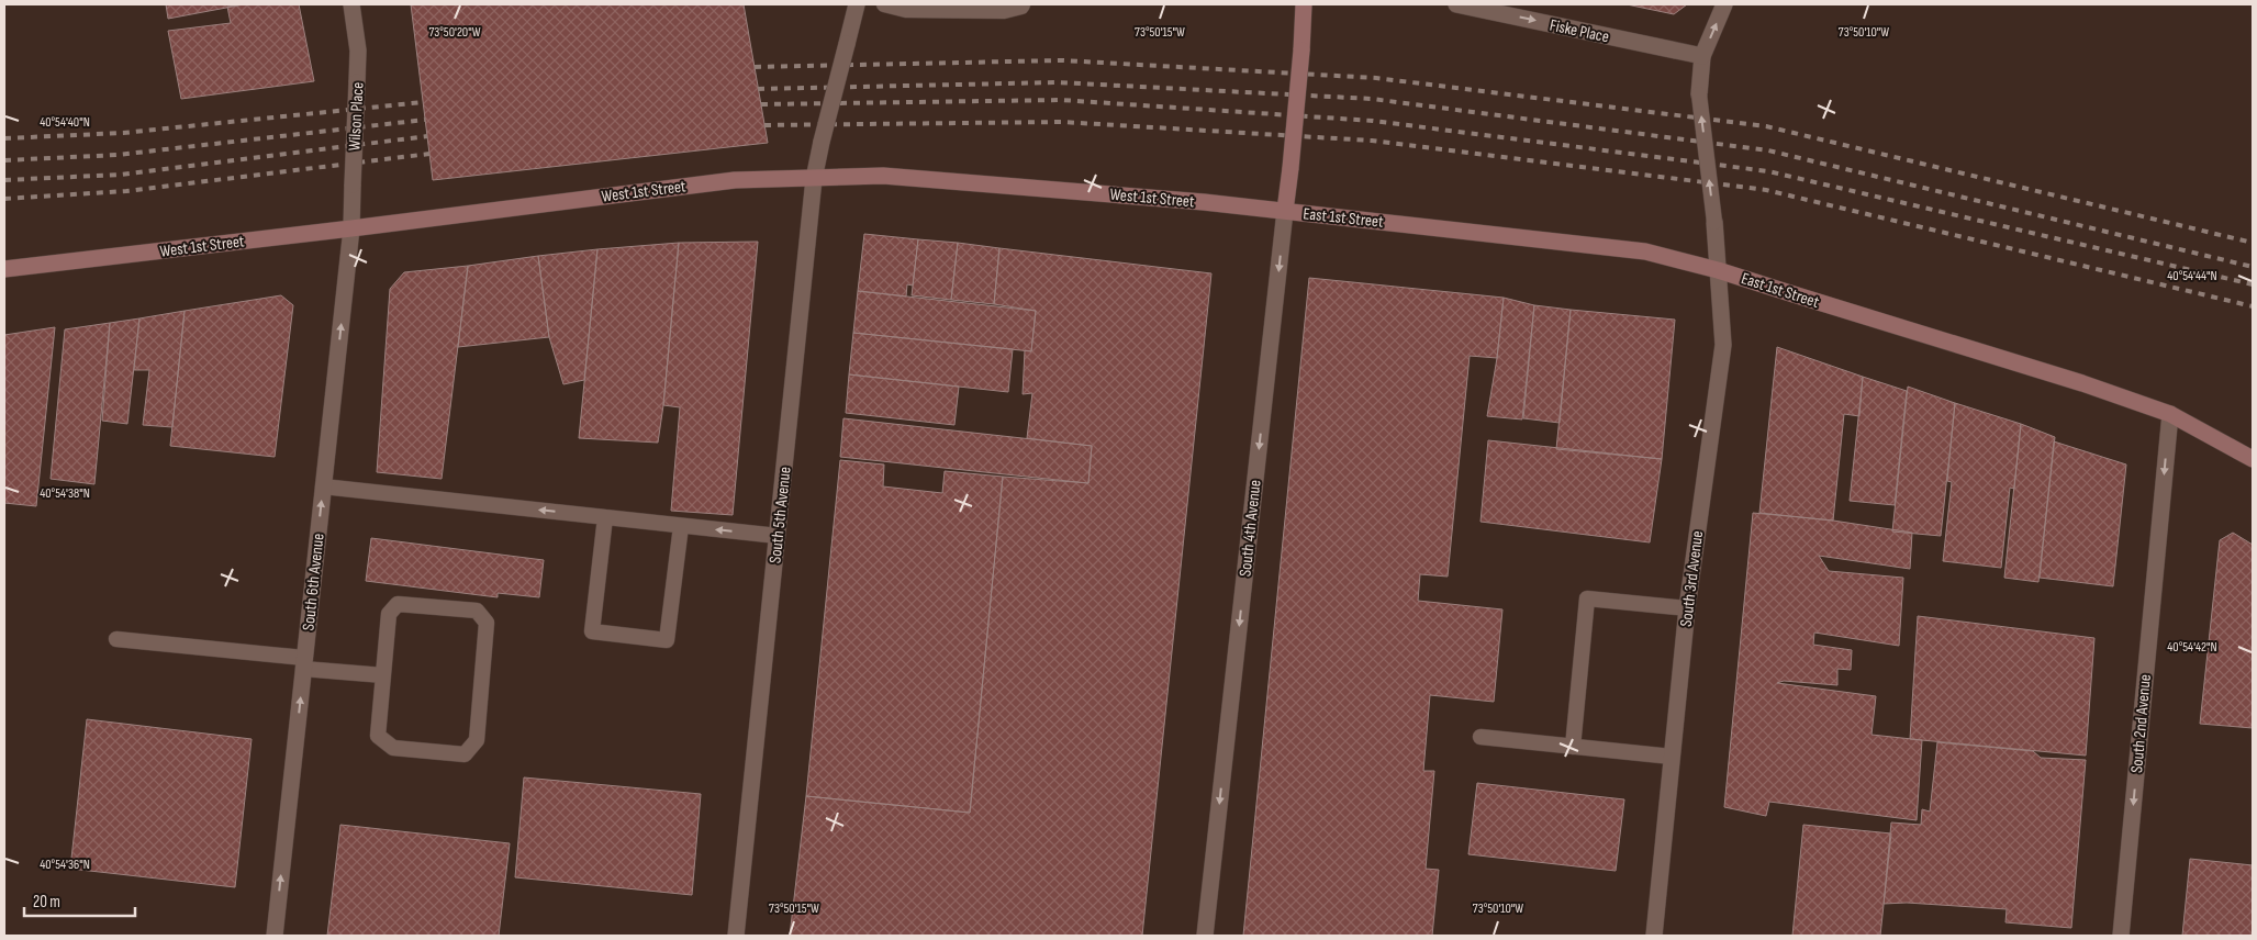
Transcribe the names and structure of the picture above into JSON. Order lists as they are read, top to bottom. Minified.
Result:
{"streets":{"main road":["West 1st Street","East 1st Street","South 4th Avenue"],"street":["Fiske Place","Wilson Place","South 5th Avenue","South 3rd Avenue","South 6th Avenue","South 2nd Avenue"]},"crossings":[["Wilson Place","West 1st Street"],["Wilson Place","South 6th Avenue"],["West 1st Street","East 1st Street"],["West 1st Street","South 5th Avenue"],["West 1st Street","South 4th Avenue"],["West 1st Street","South 6th Avenue"],["East 1st Street","South 4th Avenue"],["East 1st Street","South 3rd Avenue"],["East 1st Street","South 2nd Avenue"]],"one_way":["Fiske Place","South 4th Avenue","South 6th Avenue","South 2nd Avenue"],"scale_bar":"20 m","coordinates":["73°50'20\"W","73°50'15\"W","73°50'10\"W","40°54'40\"N","40°54'44\"N","40°54'38\"N","40°54'42\"N","40°54'36\"N"]}
